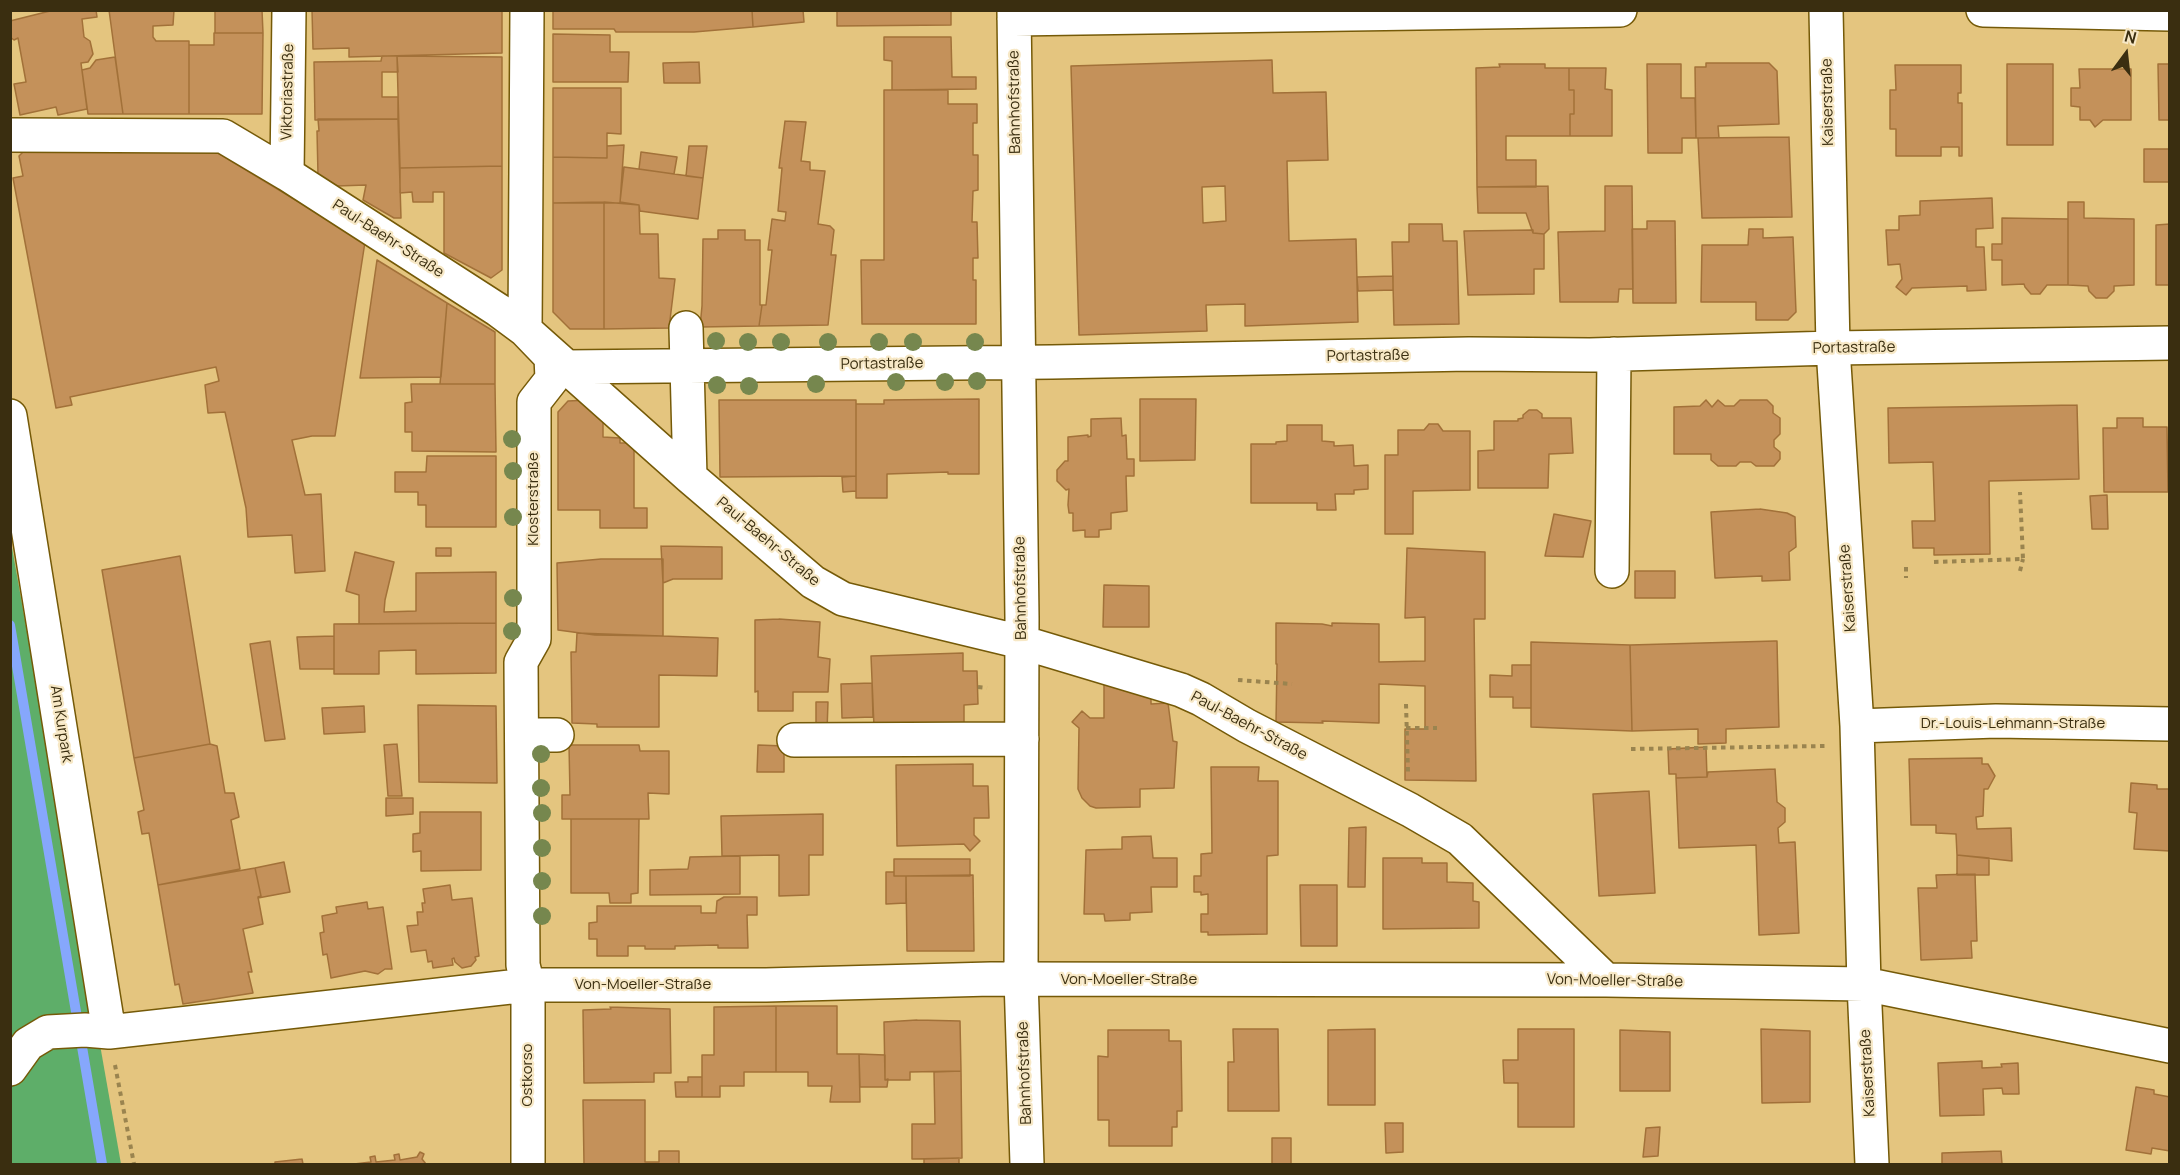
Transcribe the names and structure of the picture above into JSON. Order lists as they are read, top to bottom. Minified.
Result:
{"streets":{"street":["Viktoriastraße","Bahnhofstraße","Kaiserstraße","Paul-Baehr-Straße","Portastraße","Klosterstraße","Am Kurpark","Dr.-Louis-Lehmann-Straße","Von-Moeller-Straße","Ostkorso"]},"crossings":[["Viktoriastraße","Paul-Baehr-Straße"],["Bahnhofstraße","Paul-Baehr-Straße"],["Bahnhofstraße","Portastraße"],["Bahnhofstraße","Von-Moeller-Straße"],["Kaiserstraße","Portastraße"],["Kaiserstraße","Dr.-Louis-Lehmann-Straße"],["Kaiserstraße","Von-Moeller-Straße"],["Paul-Baehr-Straße","Portastraße"],["Paul-Baehr-Straße","Klosterstraße"],["Paul-Baehr-Straße","Von-Moeller-Straße"],["Klosterstraße","Von-Moeller-Straße"],["Klosterstraße","Ostkorso"],["Am Kurpark","Von-Moeller-Straße"],["Von-Moeller-Straße","Ostkorso"]],"north":"top"}
